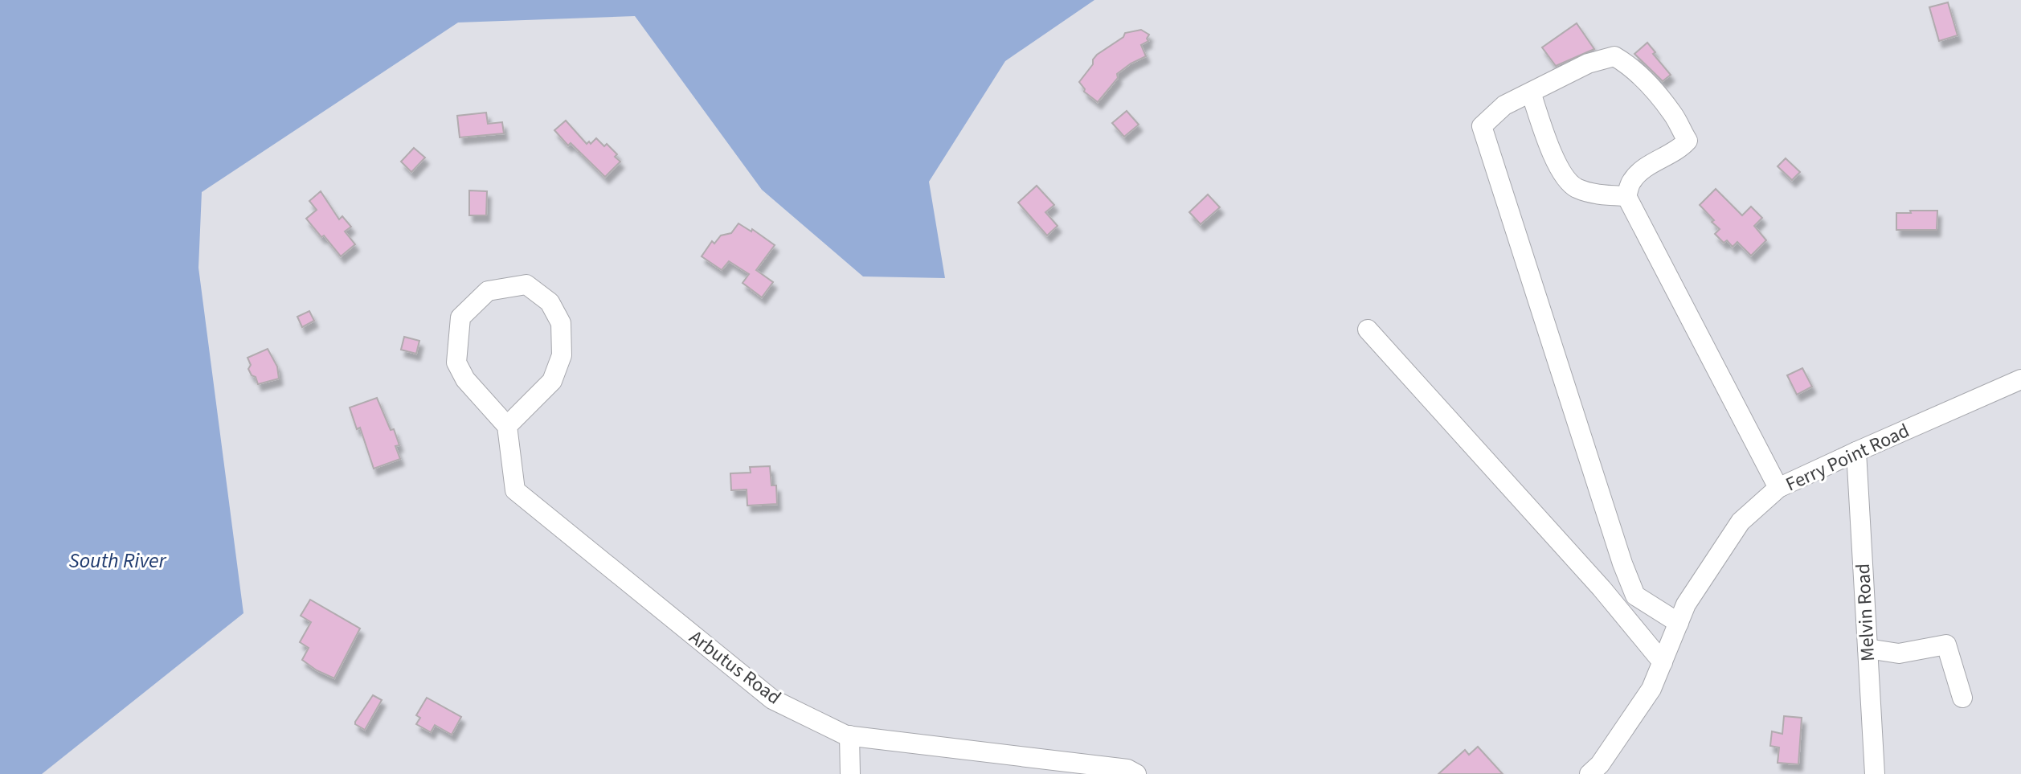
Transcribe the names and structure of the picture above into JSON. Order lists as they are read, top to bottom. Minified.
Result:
{"streets":{"street":["Ferry Point Road","Melvin Road","Arbutus Road"]},"crossings":[["Ferry Point Road","Melvin Road"]],"water":["South River"]}
